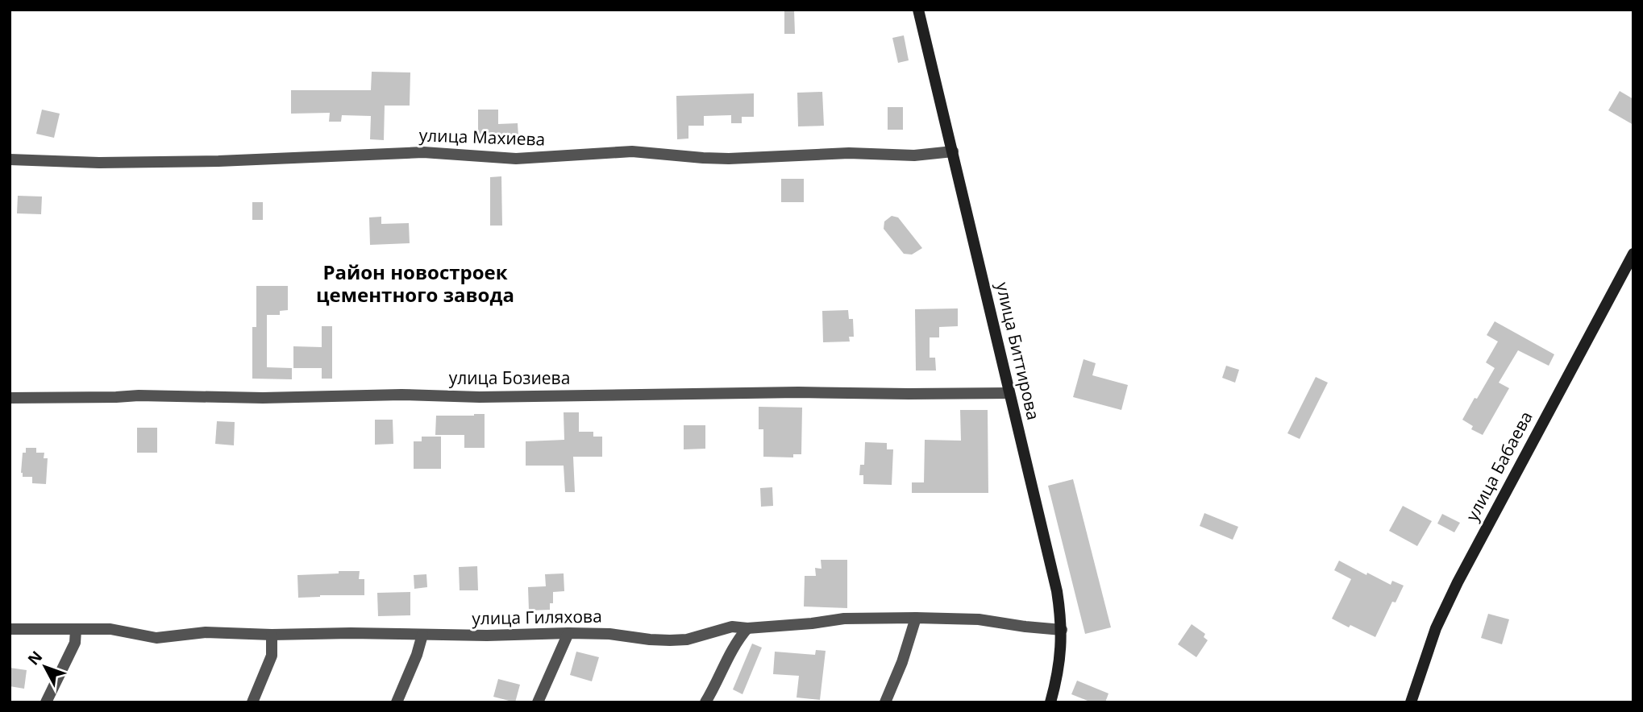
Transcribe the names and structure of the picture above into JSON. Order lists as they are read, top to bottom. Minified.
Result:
{"streets":{"street":["улица Махиева","улица Биттирова","улица Бозиева","улица Бабаева","улица Гиляхова"]},"crossings":[["улица Махиева","улица Биттирова"],["улица Биттирова","улица Бозиева"],["улица Биттирова","улица Гиляхова"]],"districts":["Район новостроек цементного завода"],"north":"top left"}
